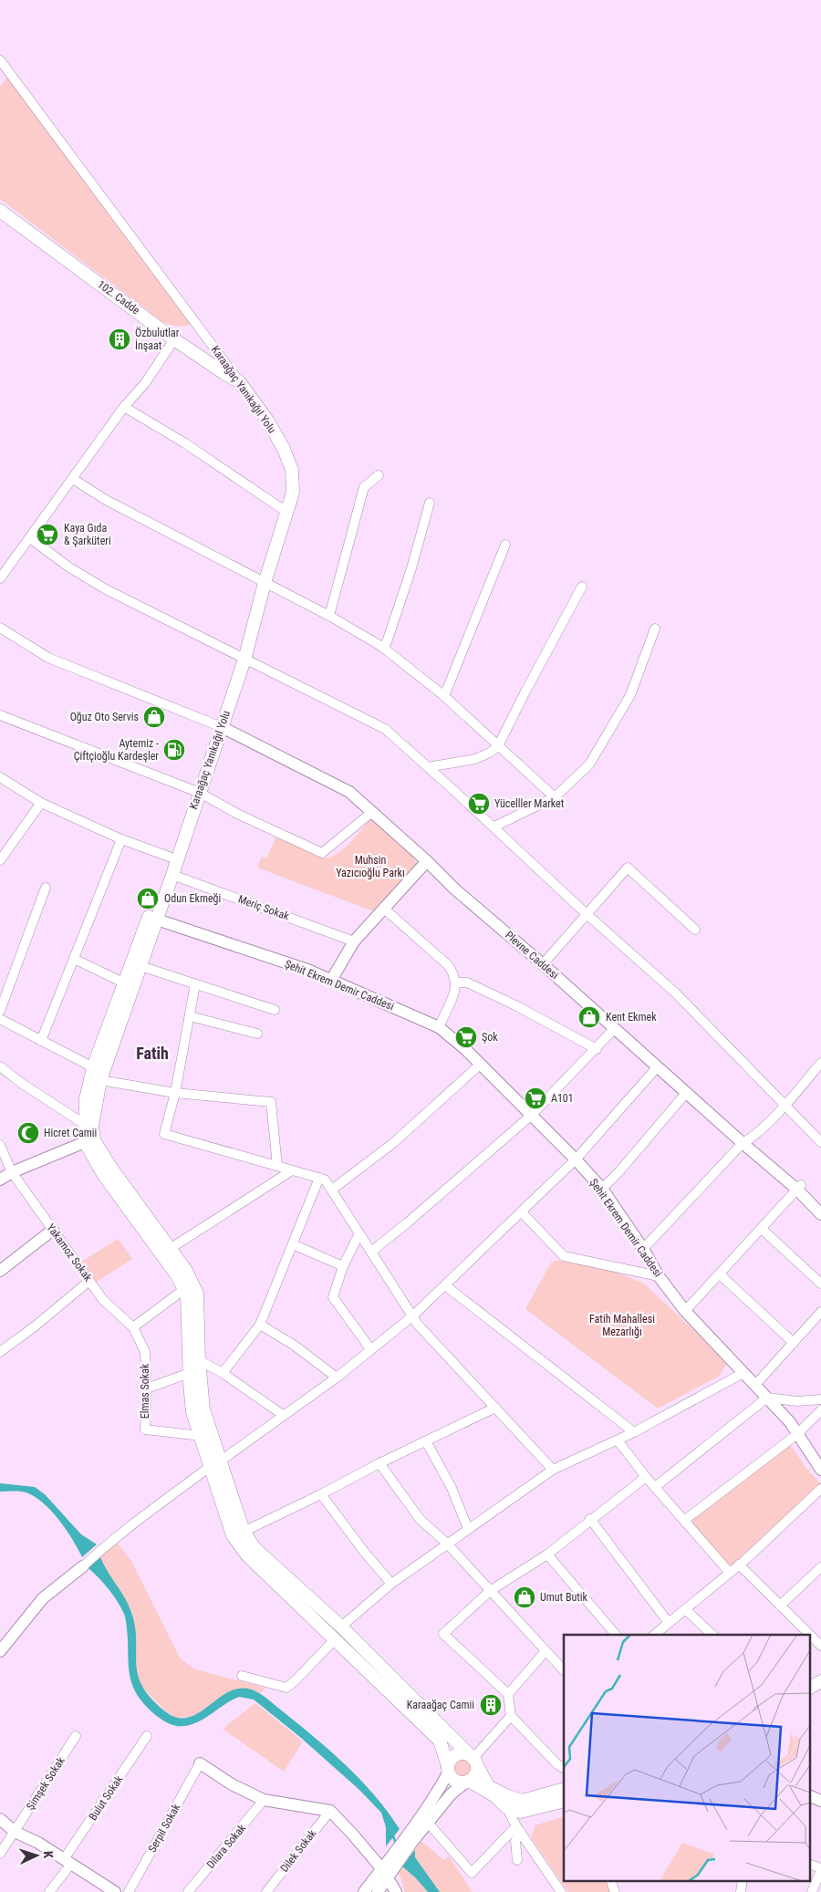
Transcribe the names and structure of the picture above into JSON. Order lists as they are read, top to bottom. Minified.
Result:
{"streets":{"main road":["102. Cadde","Karaağaç Yanıkağıl Yolu"],"street":["Meriç Sokak","Plevne Caddesi","Şehit Ekrem Demir Caddesi","Yakamoz Sokak","Elmas Sokak","Şimşek Sokak","Bulut Sokak","Serpil Sokak","Dilara Sokak","Dilek Sokak"]},"crossings":[["102. Cadde","Karaağaç Yanıkağıl Yolu"],["Karaağaç Yanıkağıl Yolu","Plevne Caddesi"],["Yakamoz Sokak","Elmas Sokak"]],"districts":["Fatih"],"parks":["Muhsin Yazıcıoğlu Parkı","Fatih Mahallesi Mezarlığı"],"places":{"building":["Özbulutlar İnşaat","Karaağaç Camii"],"supermarket":["Kaya Gıda & Şarküteri","Yücelller Market","Şok","A101"],"shop":["Oğuz Oto Servis","Odun Ekmeği","Kent Ekmek","Umut Butik"],"fuel station":["Aytemiz - Çiftçioğlu Kardeşler"],"mosque":["Hicret Camii"]},"north":"right"}
